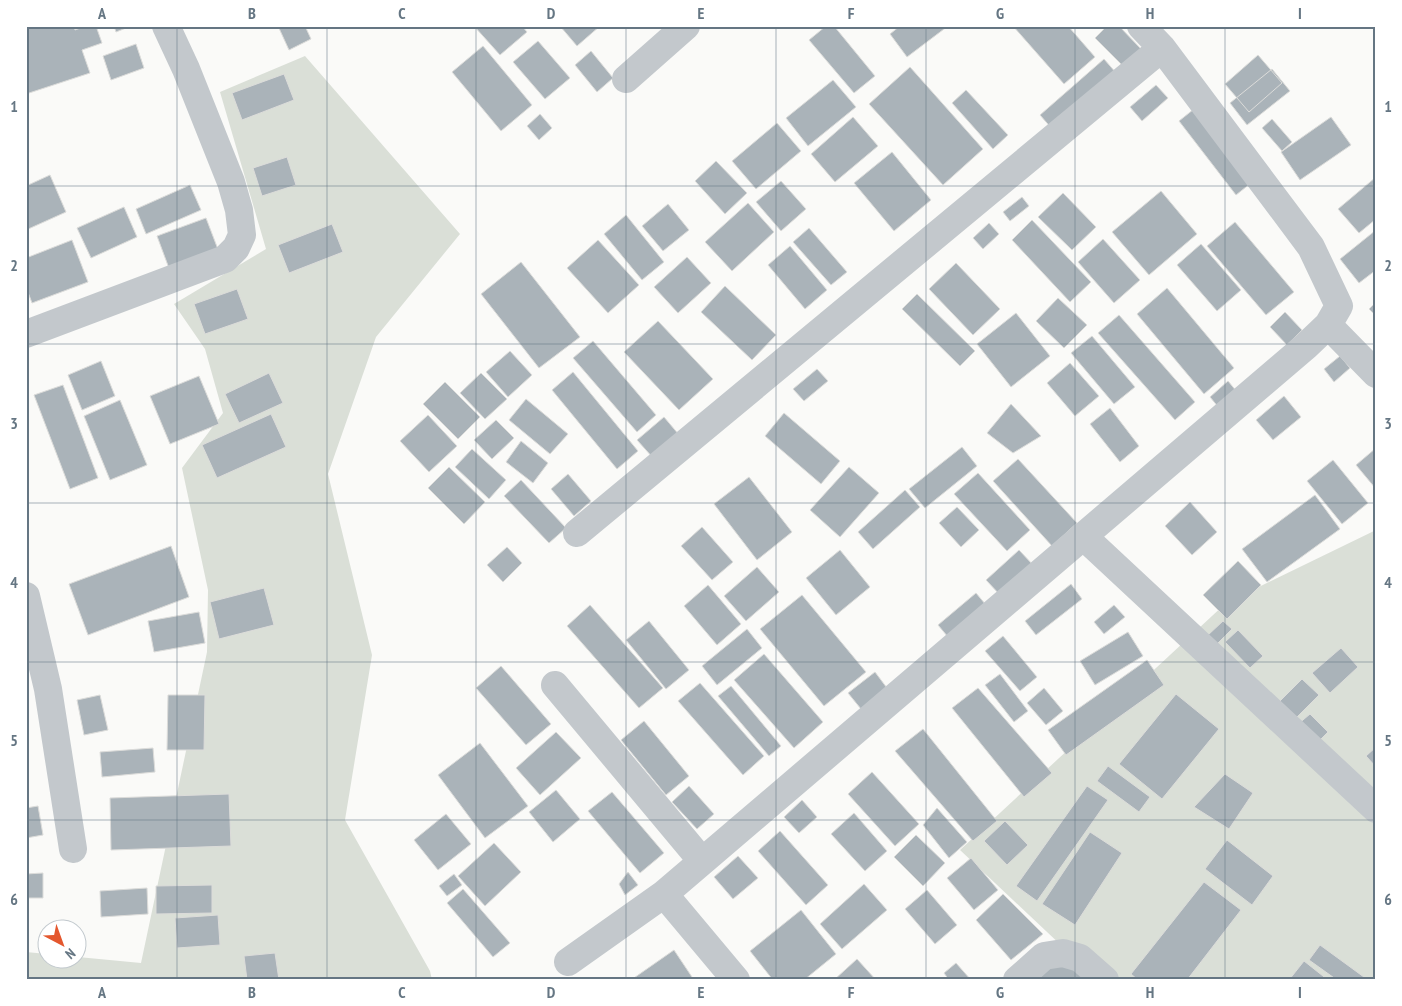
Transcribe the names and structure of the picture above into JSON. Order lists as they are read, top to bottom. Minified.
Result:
{"north":"bottom right","grid":{"columns":["A","B","C","D","E","F","G","H","I"],"rows":["1","2","3","4","5","6"]}}
